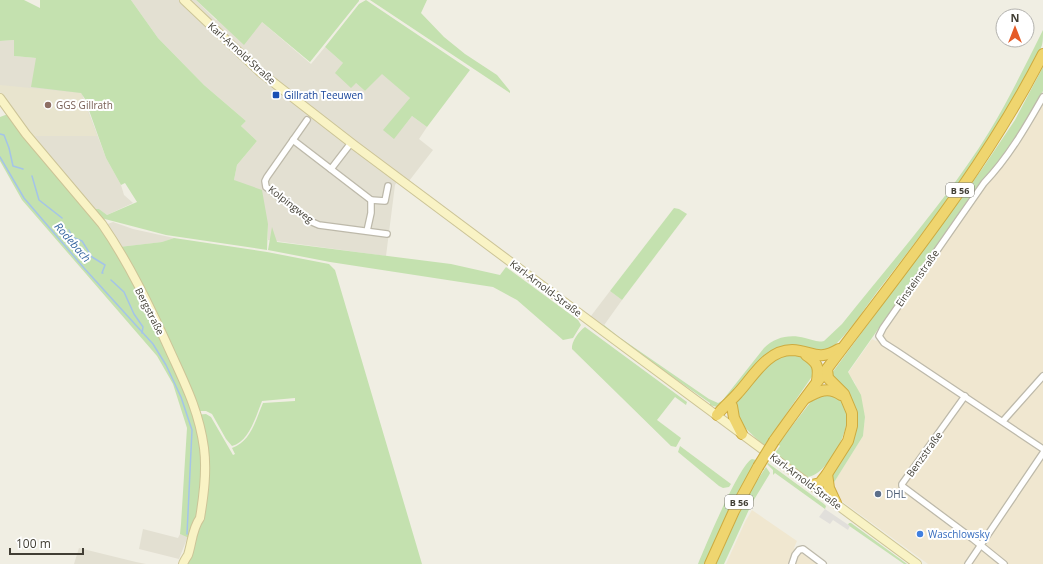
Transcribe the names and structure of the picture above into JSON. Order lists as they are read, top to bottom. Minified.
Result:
{"streets":{"highway":["B 56"],"main road":["Karl-Arnold-Straße","Bergstraße"],"street":["Kolpingweg","Einsteinstraße","Benzstraße"]},"crossings":[["Karl-Arnold-Straße","B 56"],["Einsteinstraße","Benzstraße"]],"water":["Rodebach"],"places":{"transit":["Gillrath Teeuwen"],"other":["GGS Gillrath","DHL","Waschlowsky"]},"scale_bar":"100 m","north":"top"}
